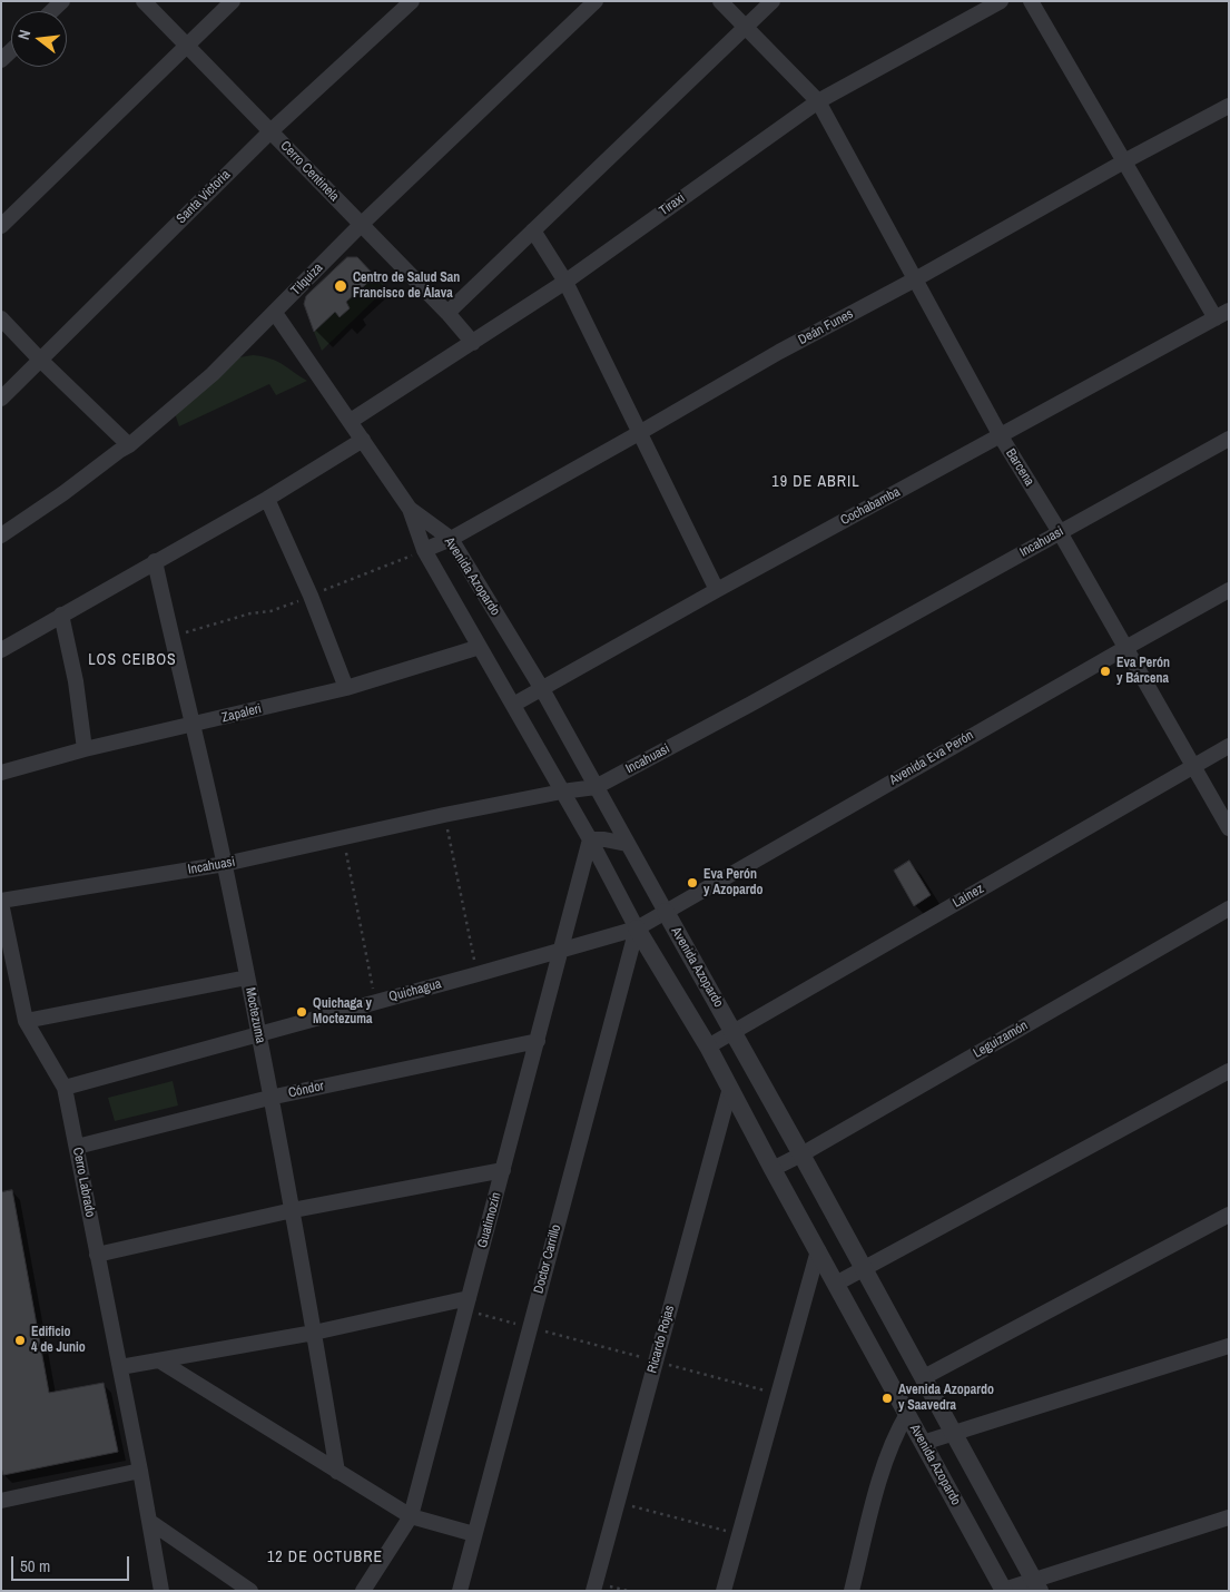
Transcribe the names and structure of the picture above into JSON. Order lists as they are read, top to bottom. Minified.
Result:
{"streets":{"street":["Cerro Centinela","Santa Victoria","Tiraxi","Tilquiza","Deán Funes","Barcena","Cochabamba","Incahuasi","Avenida Azopardo","Zapaleri","Avenida Eva Perón","Lainez","Quichagua","Moctezuma","Leguizamón","Cóndor","Cerro Labrado","Guatimozín","Doctor Carrillo","Ricardo Rojas"]},"crossings":[["Cerro Centinela","Santa Victoria"],["Cerro Centinela","Tiraxi"],["Cerro Centinela","Tilquiza"],["Tiraxi","Barcena"],["Deán Funes","Barcena"],["Deán Funes","Avenida Azopardo"],["Barcena","Cochabamba"],["Barcena","Incahuasi"],["Barcena","Avenida Eva Perón"],["Barcena","Lainez"],["Cochabamba","Avenida Azopardo"],["Incahuasi","Avenida Azopardo"],["Incahuasi","Moctezuma"],["Incahuasi","Cerro Labrado"],["Avenida Azopardo","Zapaleri"],["Avenida Azopardo","Avenida Eva Perón"],["Avenida Azopardo","Lainez"],["Avenida Azopardo","Quichagua"],["Avenida Azopardo","Leguizamón"],["Avenida Azopardo","Guatimozín"],["Avenida Azopardo","Doctor Carrillo"],["Avenida Azopardo","Ricardo Rojas"],["Zapaleri","Moctezuma"],["Avenida Eva Perón","Quichagua"],["Avenida Eva Perón","Doctor Carrillo"],["Quichagua","Moctezuma"],["Quichagua","Cerro Labrado"],["Quichagua","Guatimozín"],["Quichagua","Doctor Carrillo"],["Moctezuma","Cóndor"],["Cóndor","Cerro Labrado"],["Cóndor","Guatimozín"]],"districts":["19 DE ABRIL","LOS CEIBOS","12 DE OCTUBRE"],"places":["Centro de Salud San Francisco de Álava","Eva Perón y Bárcena","Eva Perón y Azopardo","Quichaga y Moctezuma","Edificio 4 de Junio","Avenida Azopardo y Saavedra"],"scale_bar":"50 m","north":"left"}
